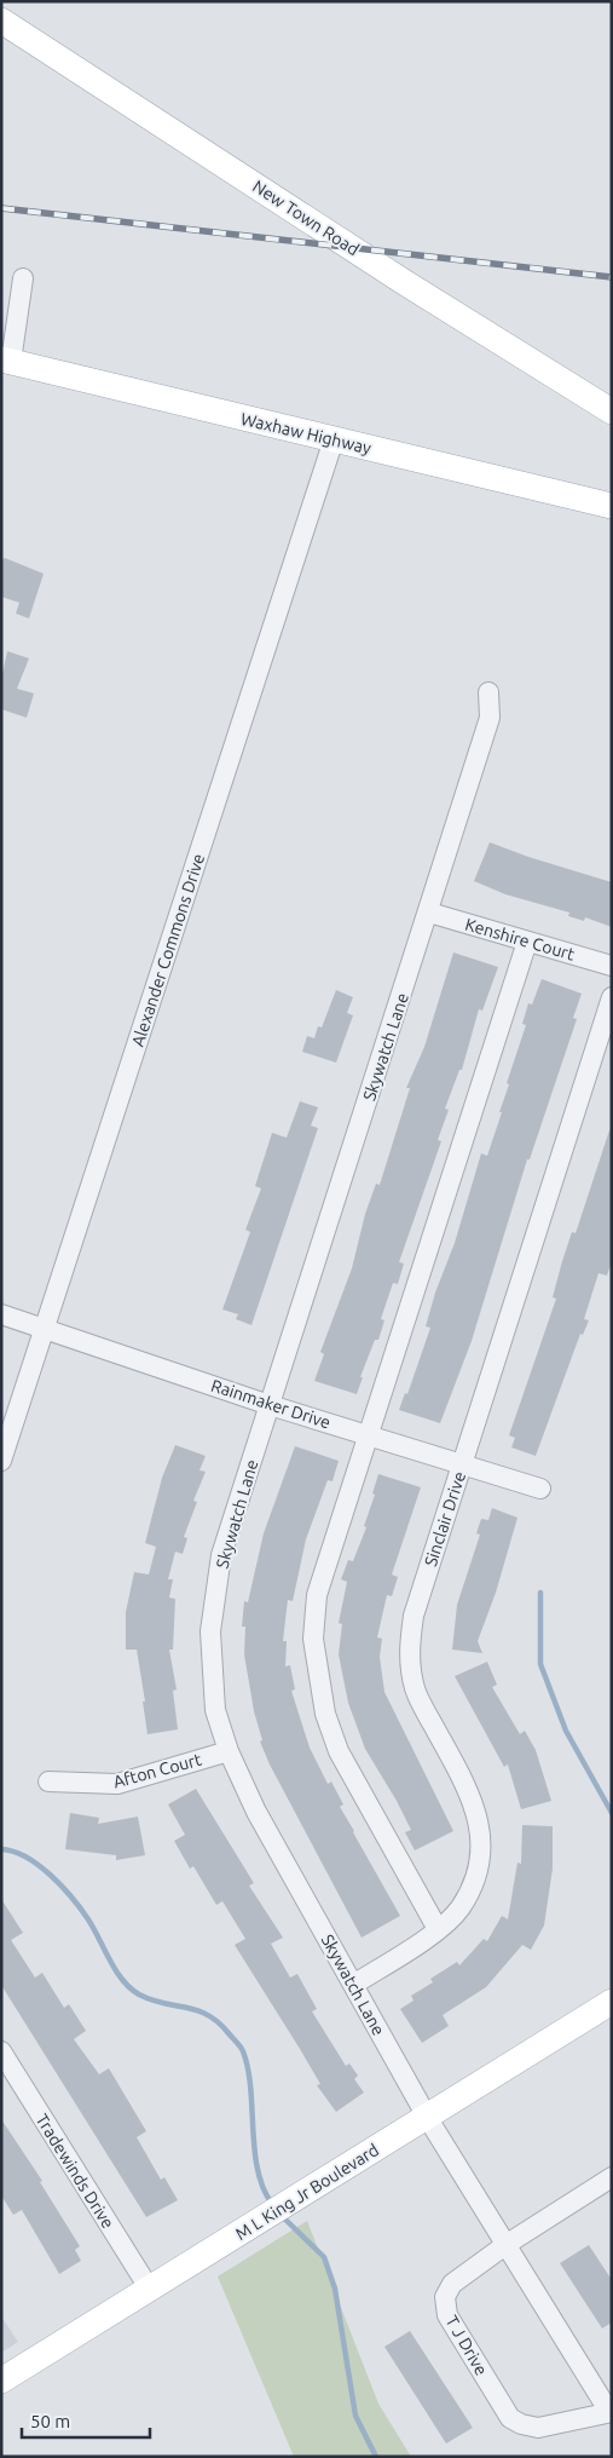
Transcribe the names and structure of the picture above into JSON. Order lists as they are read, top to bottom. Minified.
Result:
{"streets":{"main road":["New Town Road","Waxhaw Highway","M L King Jr Boulevard"],"street":["Kenshire Court","Alexander Commons Drive","Skywatch Lane","Rainmaker Drive","Sinclair Drive","Afton Court","Tradewinds Drive","T J Drive"]},"crossings":[["Waxhaw Highway","Alexander Commons Drive"],["Kenshire Court","Skywatch Lane"],["Alexander Commons Drive","Rainmaker Drive"],["Skywatch Lane","Rainmaker Drive"],["Skywatch Lane","Sinclair Drive"],["Skywatch Lane","Afton Court"],["Skywatch Lane","M L King Jr Boulevard"],["Skywatch Lane","T J Drive"],["Rainmaker Drive","Sinclair Drive"],["Tradewinds Drive","M L King Jr Boulevard"]],"scale_bar":"50 m"}
